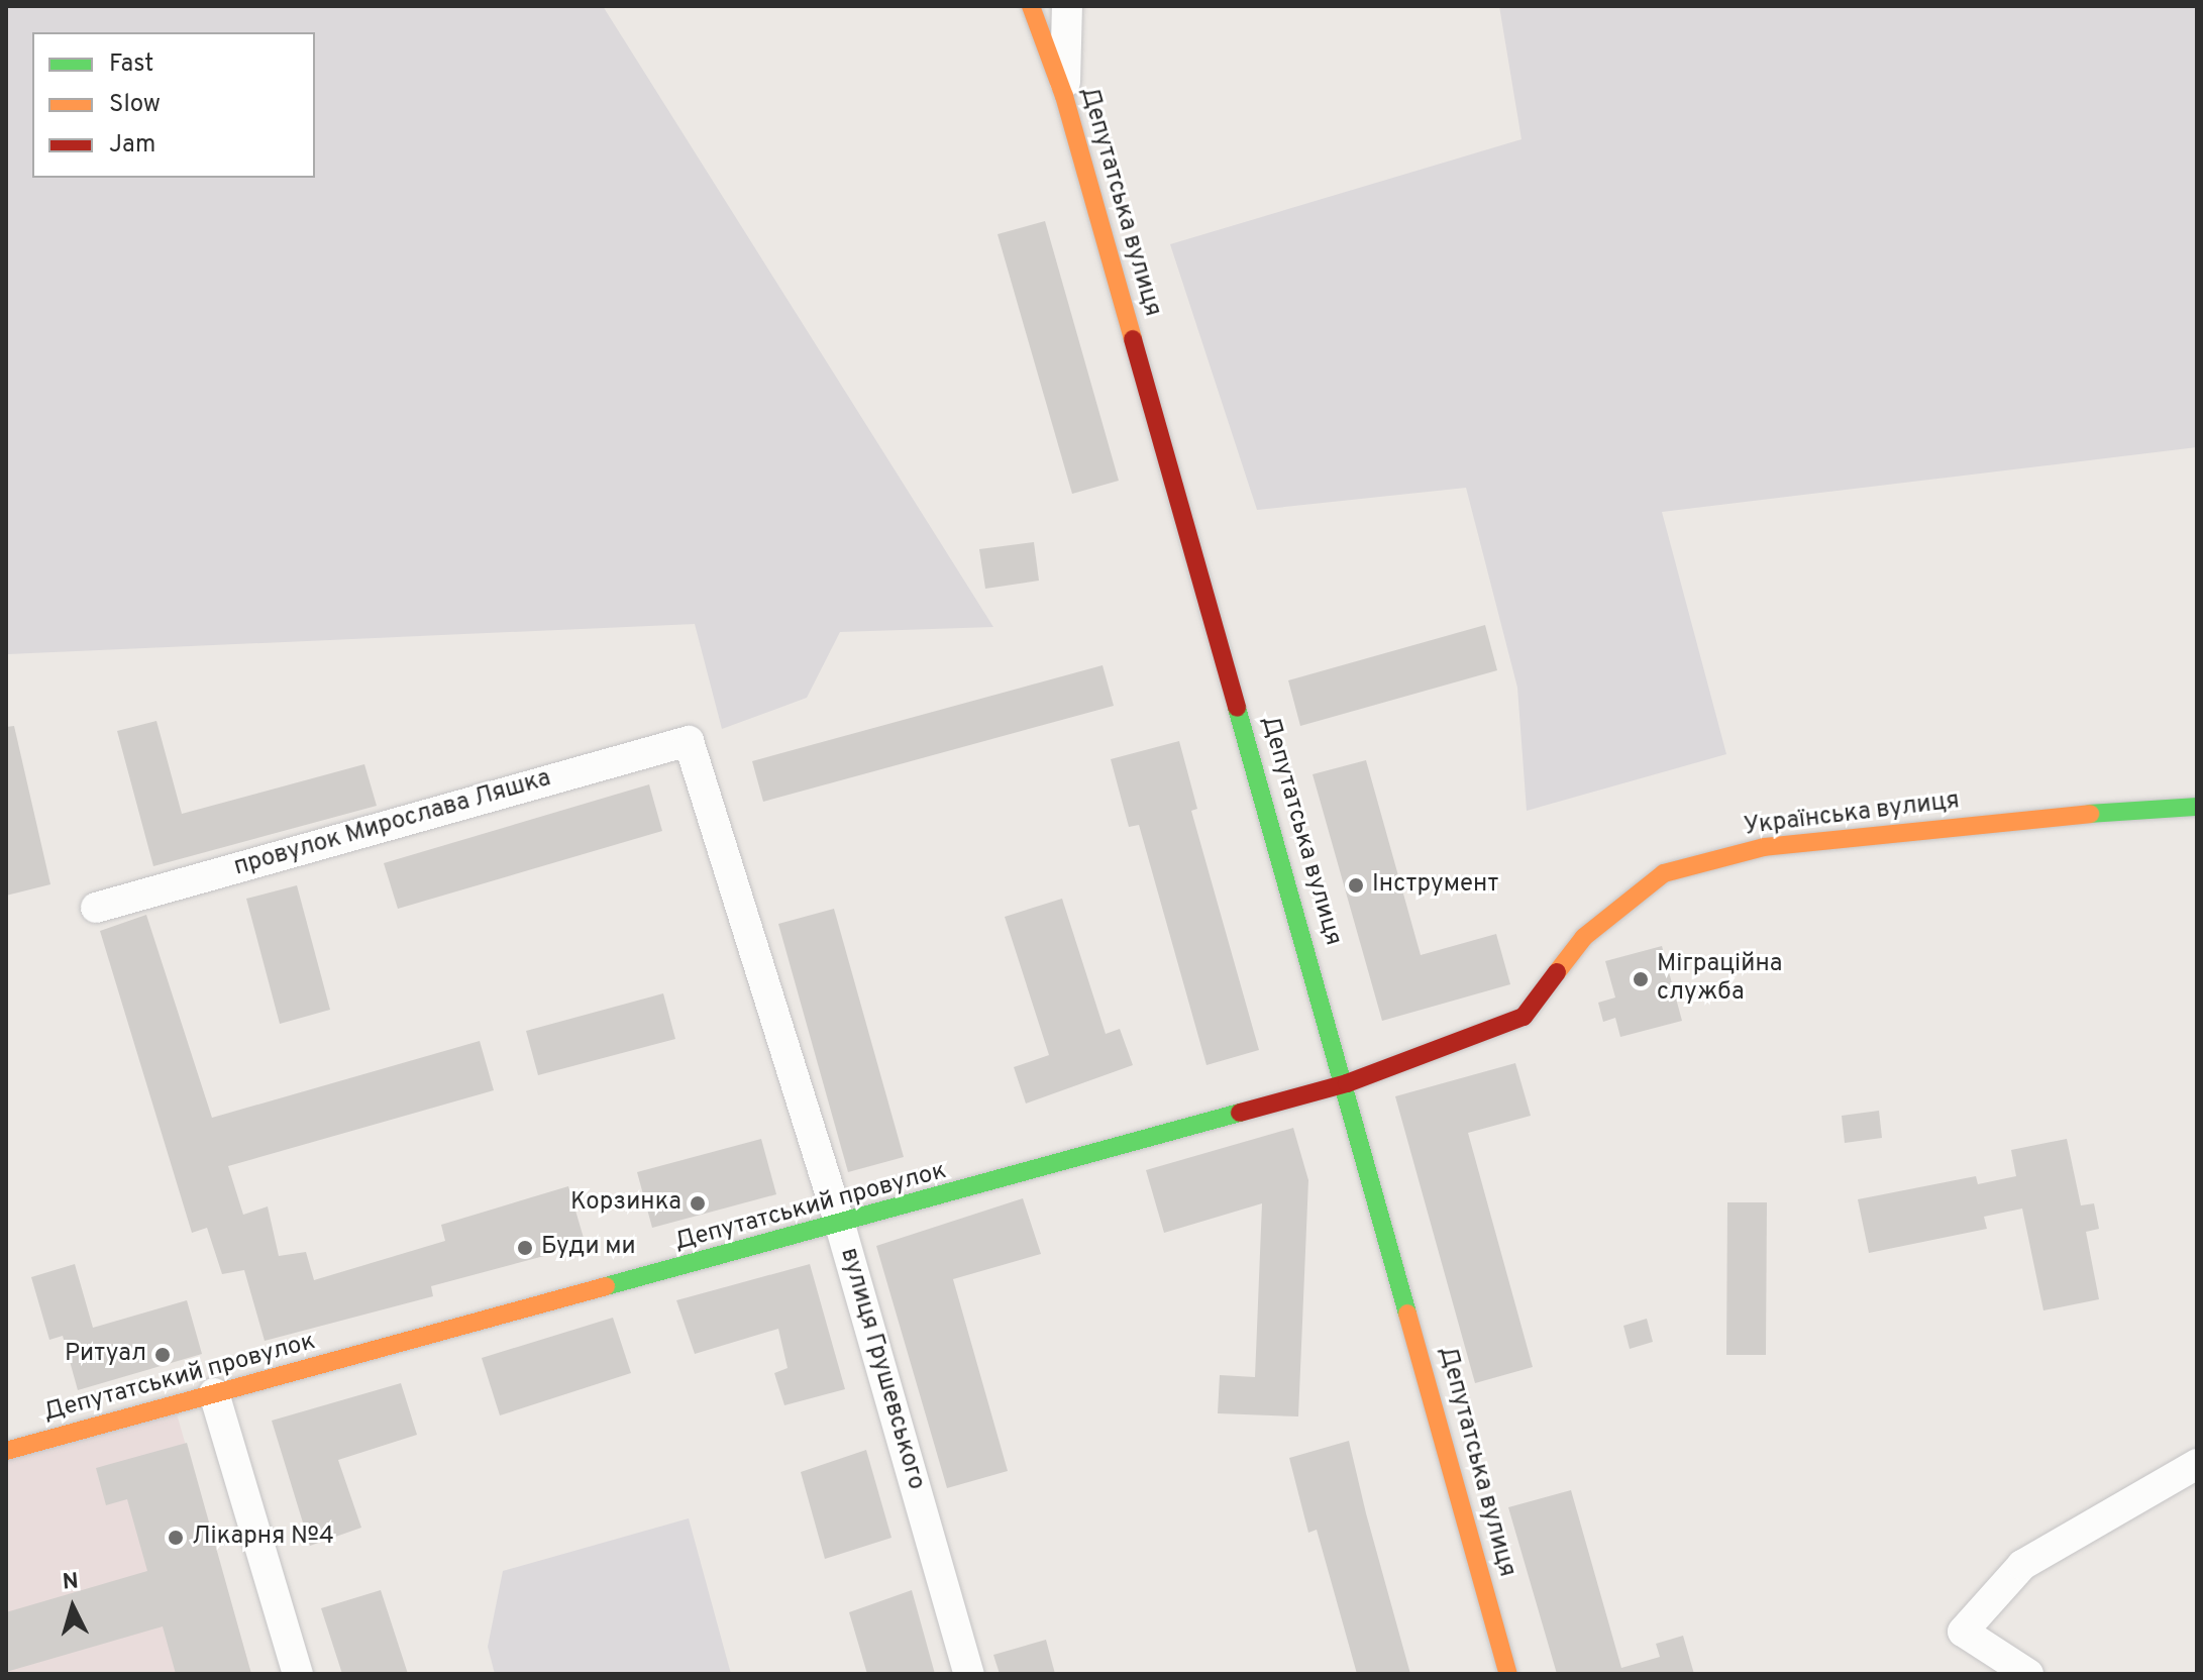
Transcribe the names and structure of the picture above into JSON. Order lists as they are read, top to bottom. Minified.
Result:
{"streets":{"street":["Депутатська вулиця","Українська вулиця","провулок Мирослава Ляшка","Депутатський провулок","вулиця Грушевського"]},"crossings":[["Депутатська вулиця","Українська вулиця"],["Депутатська вулиця","Депутатський провулок"],["Українська вулиця","Депутатський провулок"],["провулок Мирослава Ляшка","вулиця Грушевського"],["Депутатський провулок","вулиця Грушевського"]],"places":["Інструмент","Міграційна служба","Корзинка","Буди ми","Ритуал","Лікарня №4"],"legend":["Fast","Slow","Jam"],"north":"top"}
